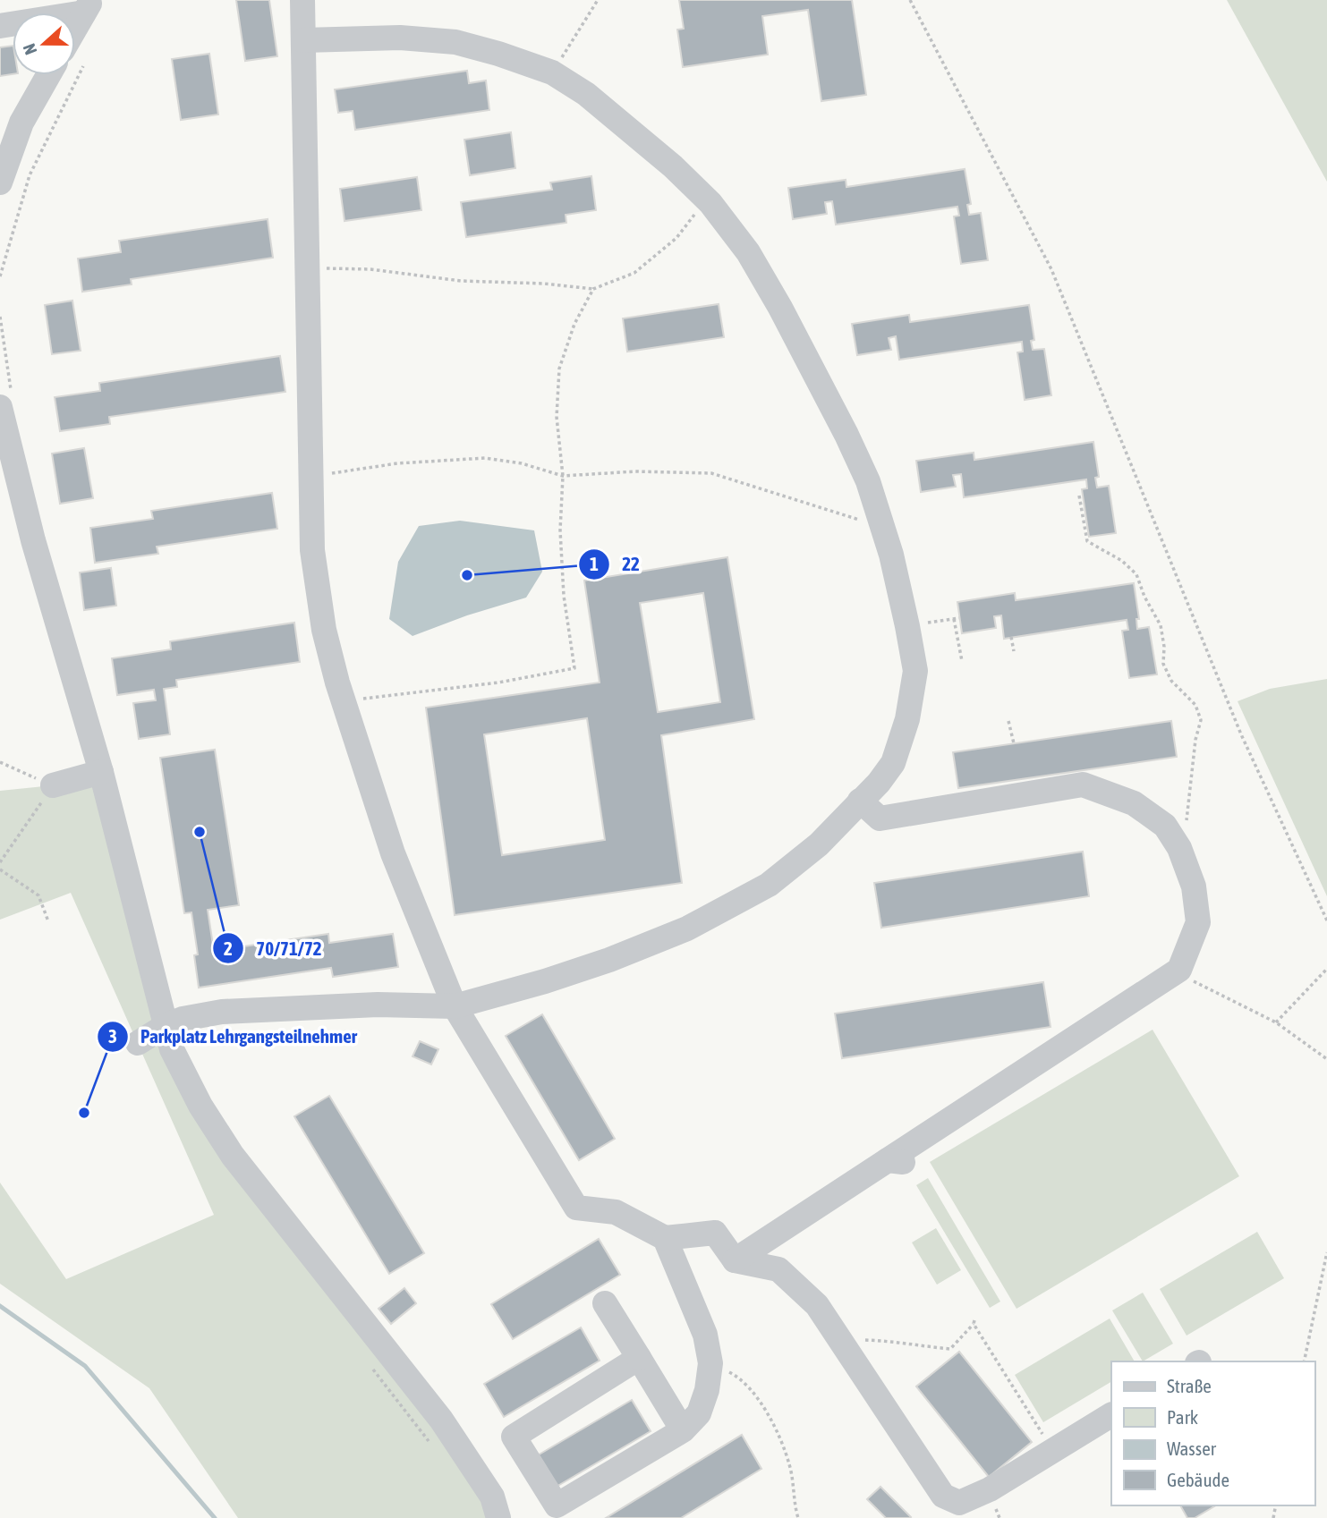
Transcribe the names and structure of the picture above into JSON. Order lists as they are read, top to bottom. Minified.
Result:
{"places":["22","70/71/72","Parkplatz Lehrgangsteilnehmer"],"legend":["Straße","Park","Wasser","Gebäude"],"north":"left"}
